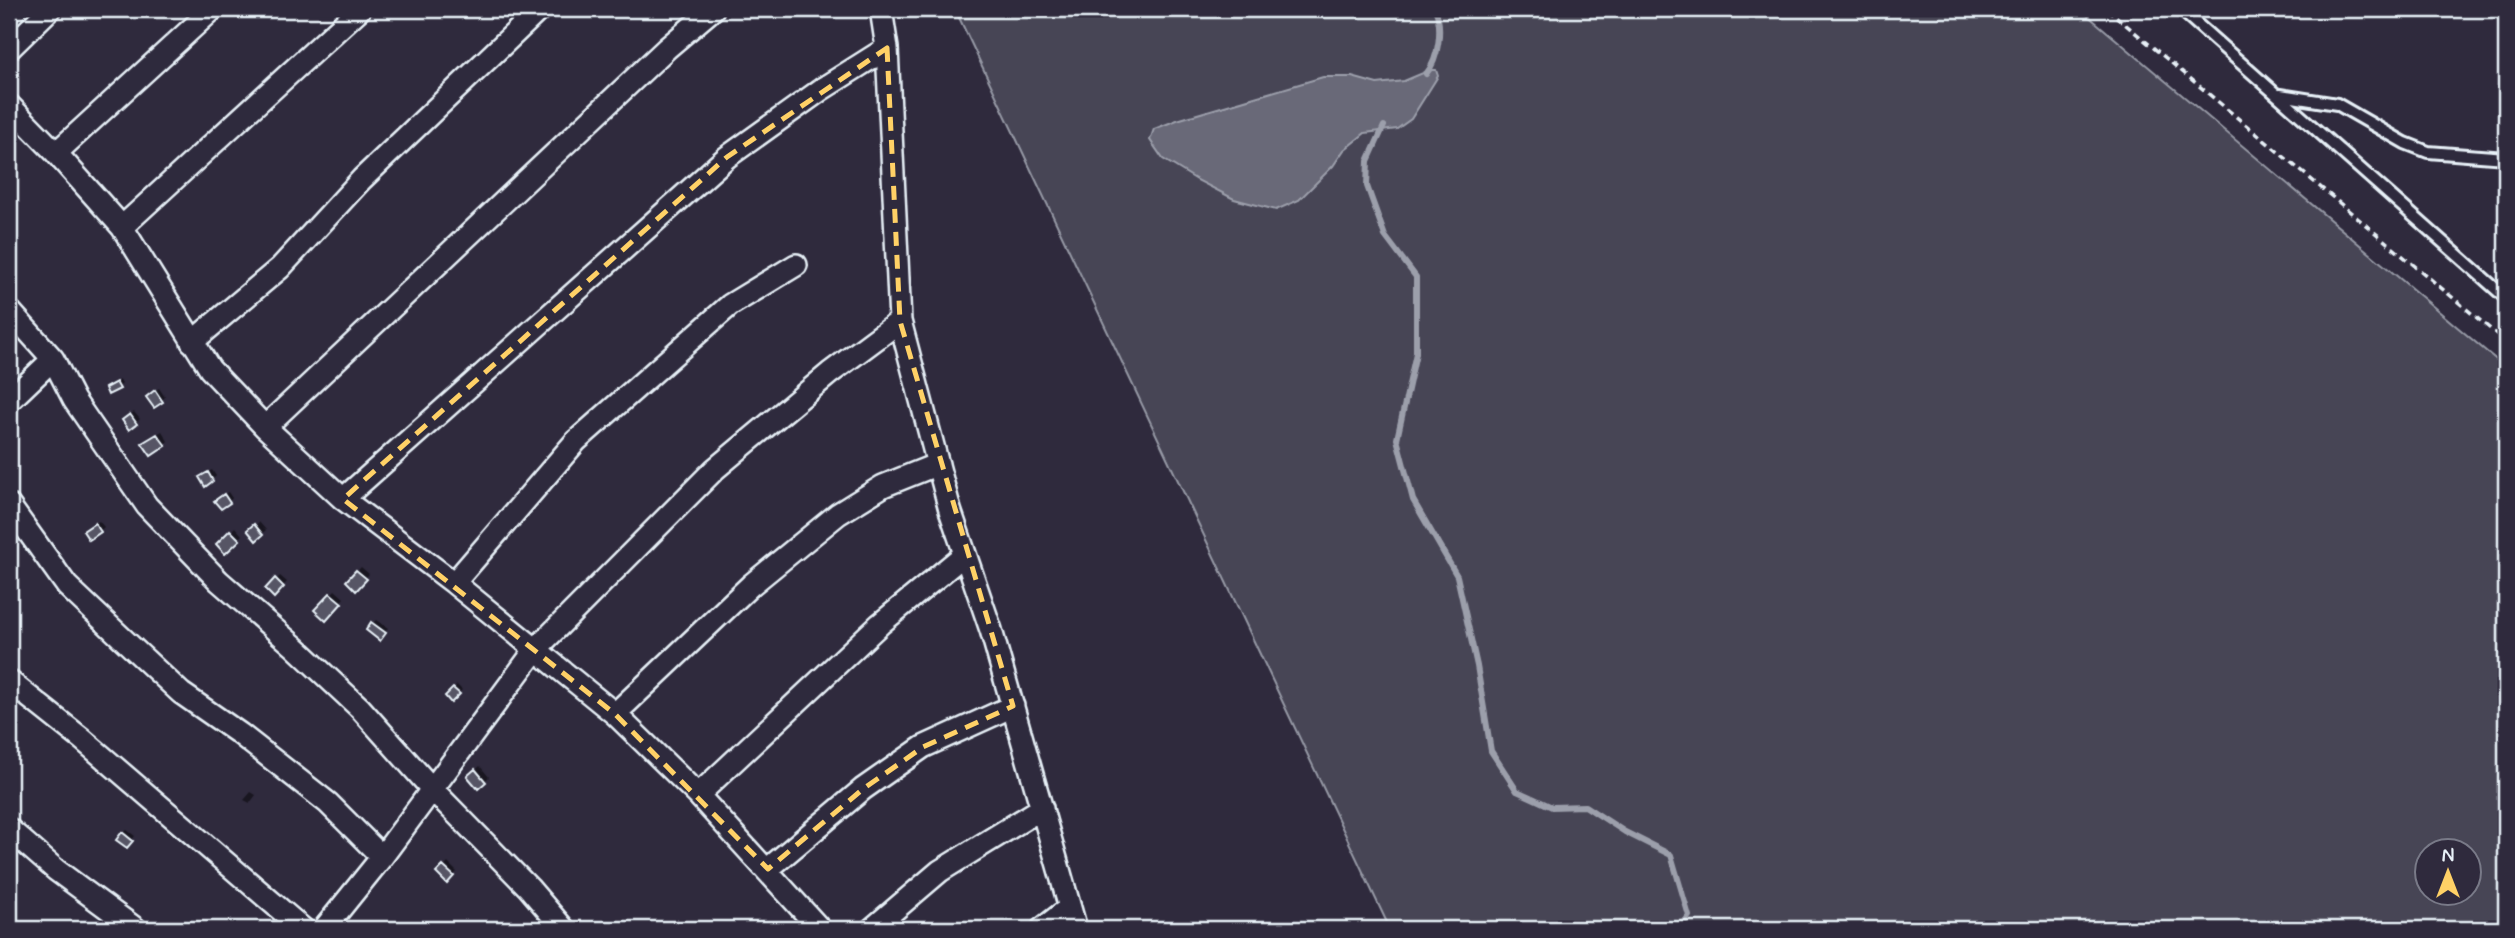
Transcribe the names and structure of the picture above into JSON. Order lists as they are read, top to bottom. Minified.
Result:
{"north":"top"}
